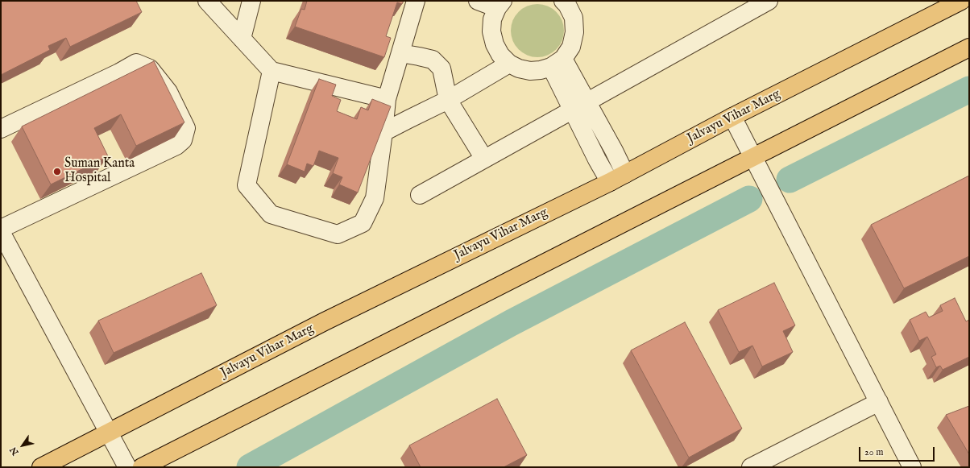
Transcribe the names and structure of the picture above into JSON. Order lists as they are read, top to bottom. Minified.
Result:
{"streets":{"main road":["Jalvayu Vihar Marg"]},"places":["Suman Kanta Hospital"],"scale_bar":"20 m","north":"bottom left"}
